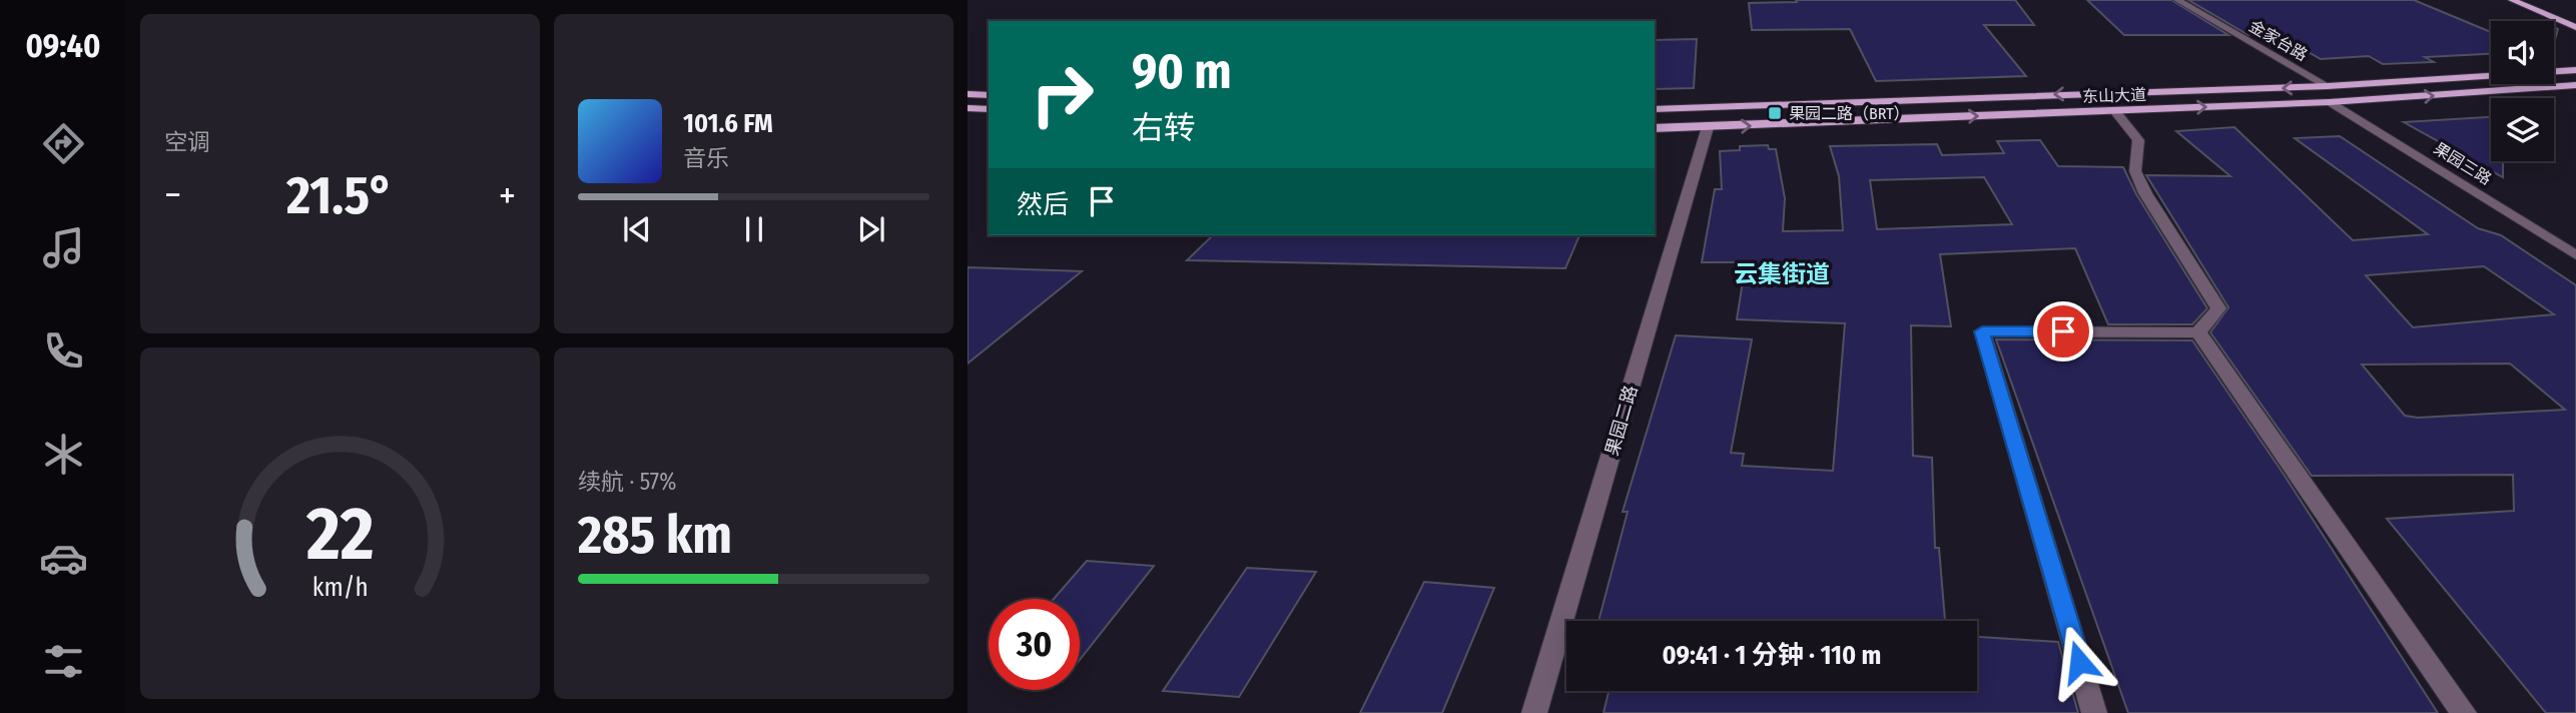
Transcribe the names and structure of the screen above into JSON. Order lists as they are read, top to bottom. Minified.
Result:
{"streets":{"main road":["东山大道"],"street":["金家台路","果园三路","果园二路"]},"crossings":[["金家台路","东山大道"],["东山大道","果园三路"],["东山大道","果园二路"]],"districts":["云集街道"],"places":{"transit":["果园二路（BRT）"]},"page":{"tabs":"09:40","tile":["空调",["续航 · 57%","285 km"]],"turn":["90 m","右转"],"song":["101.6 FM","音乐"],"heat":["−","21.5°","+"],"then":"然后","limit":"30","trip":"09:41 · 1 分钟 · 110 m","gauge":["22","km/h"]}}
